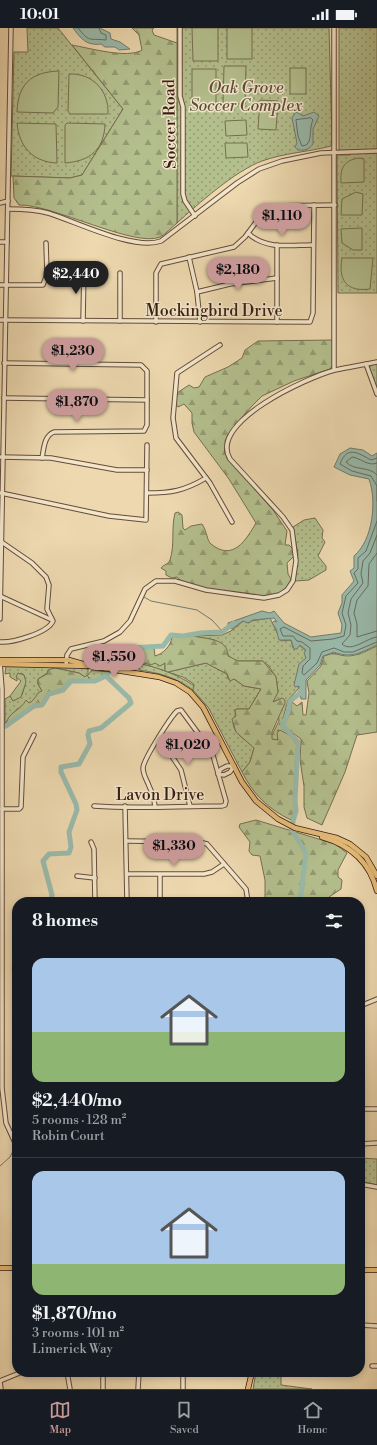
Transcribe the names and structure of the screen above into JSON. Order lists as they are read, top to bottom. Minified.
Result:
{"streets":{"street":["Soccer Road","Mockingbird Drive","Lavon Drive"]},"parks":["Oak Grove Soccer Complex"],"page":{"status":"10:01","price":["$1,110","$2,180","$2,440","$1,230","$1,870","$1,550","$1,020","$1,330"],"heading":"8 homes","list":[{"name":"$2,440/mo","note":"5 rooms · 128 m² · Robin Court"},{"name":"$1,870/mo","note":"3 rooms · 101 m² · Limerick Way"}],"tabs":["Map","Saved","Home"]}}
